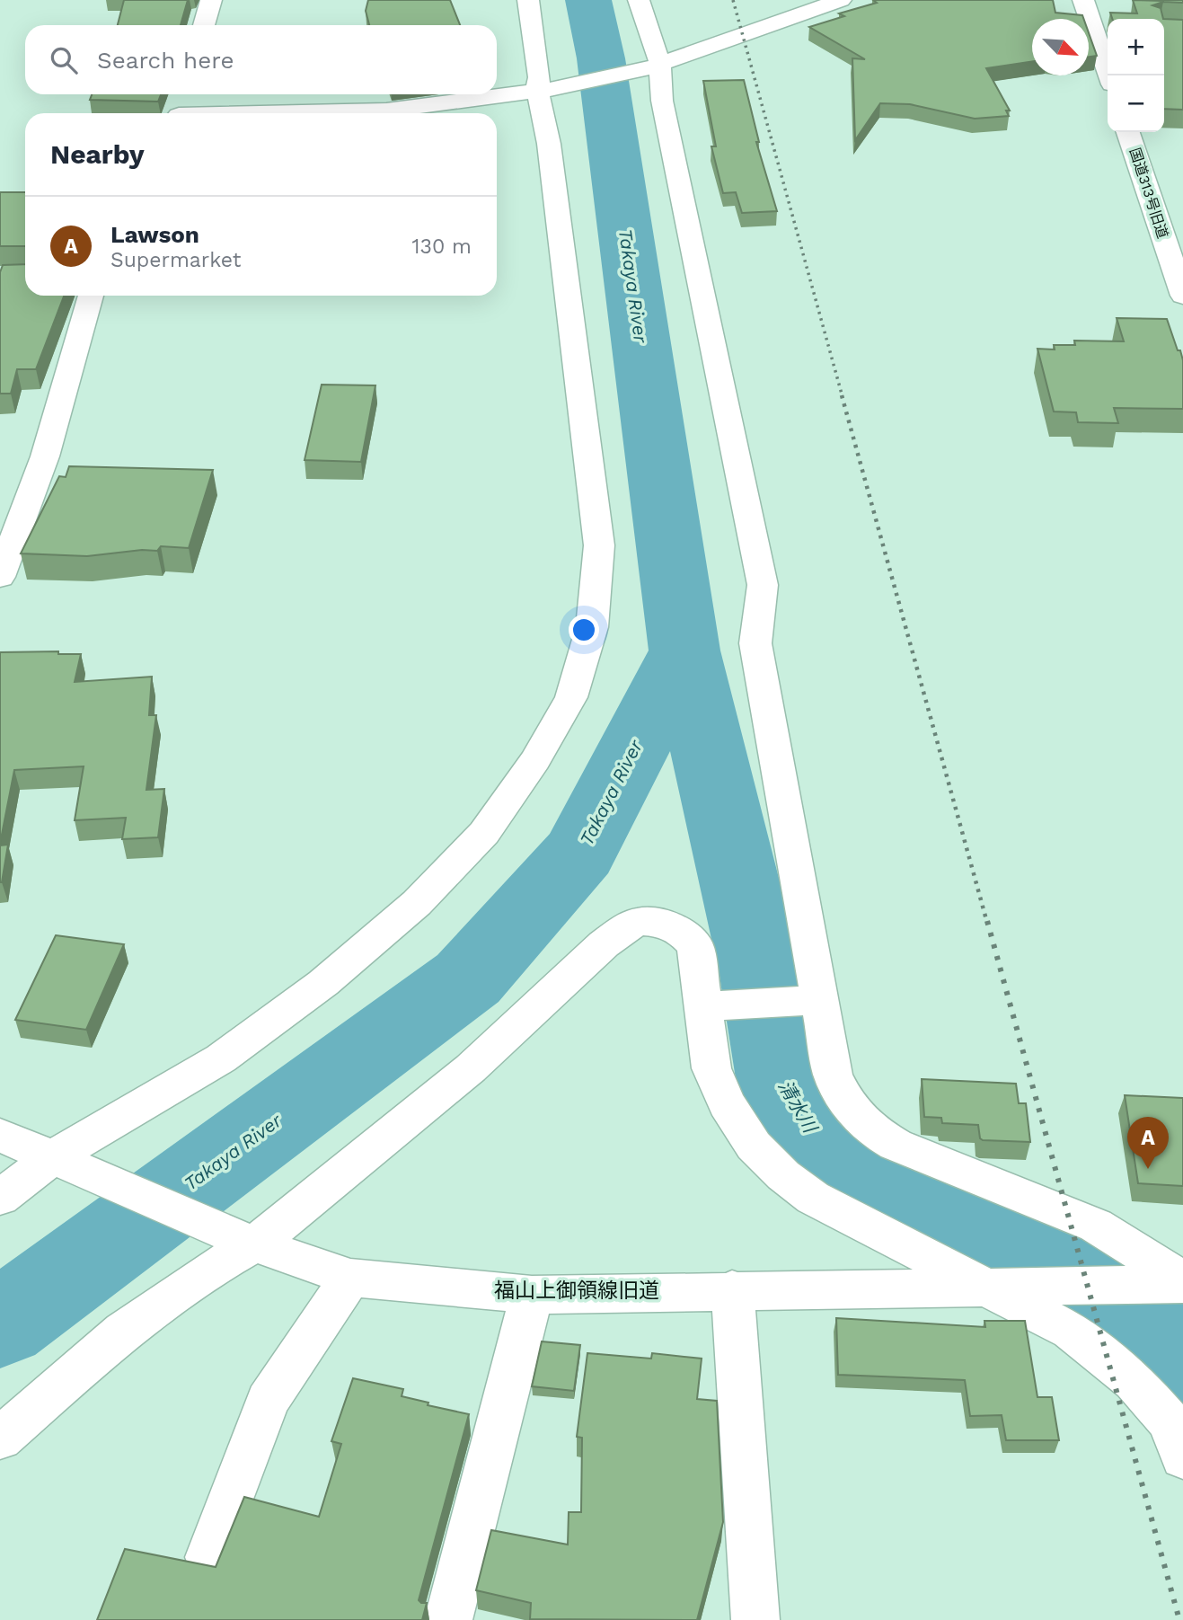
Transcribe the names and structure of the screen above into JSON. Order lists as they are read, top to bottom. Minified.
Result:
{"streets":{"street":["国道313号旧道","福山上御領線旧道"]},"water":["Takaya River","清水川"],"north":"bottom right","page":{"map_buttons":["+","−"],"search":"Search here","heading":"Nearby","list":[{"mark":"A","name":"Lawson","note":"Supermarket","value":"130 m"}],"pins":"A"}}
